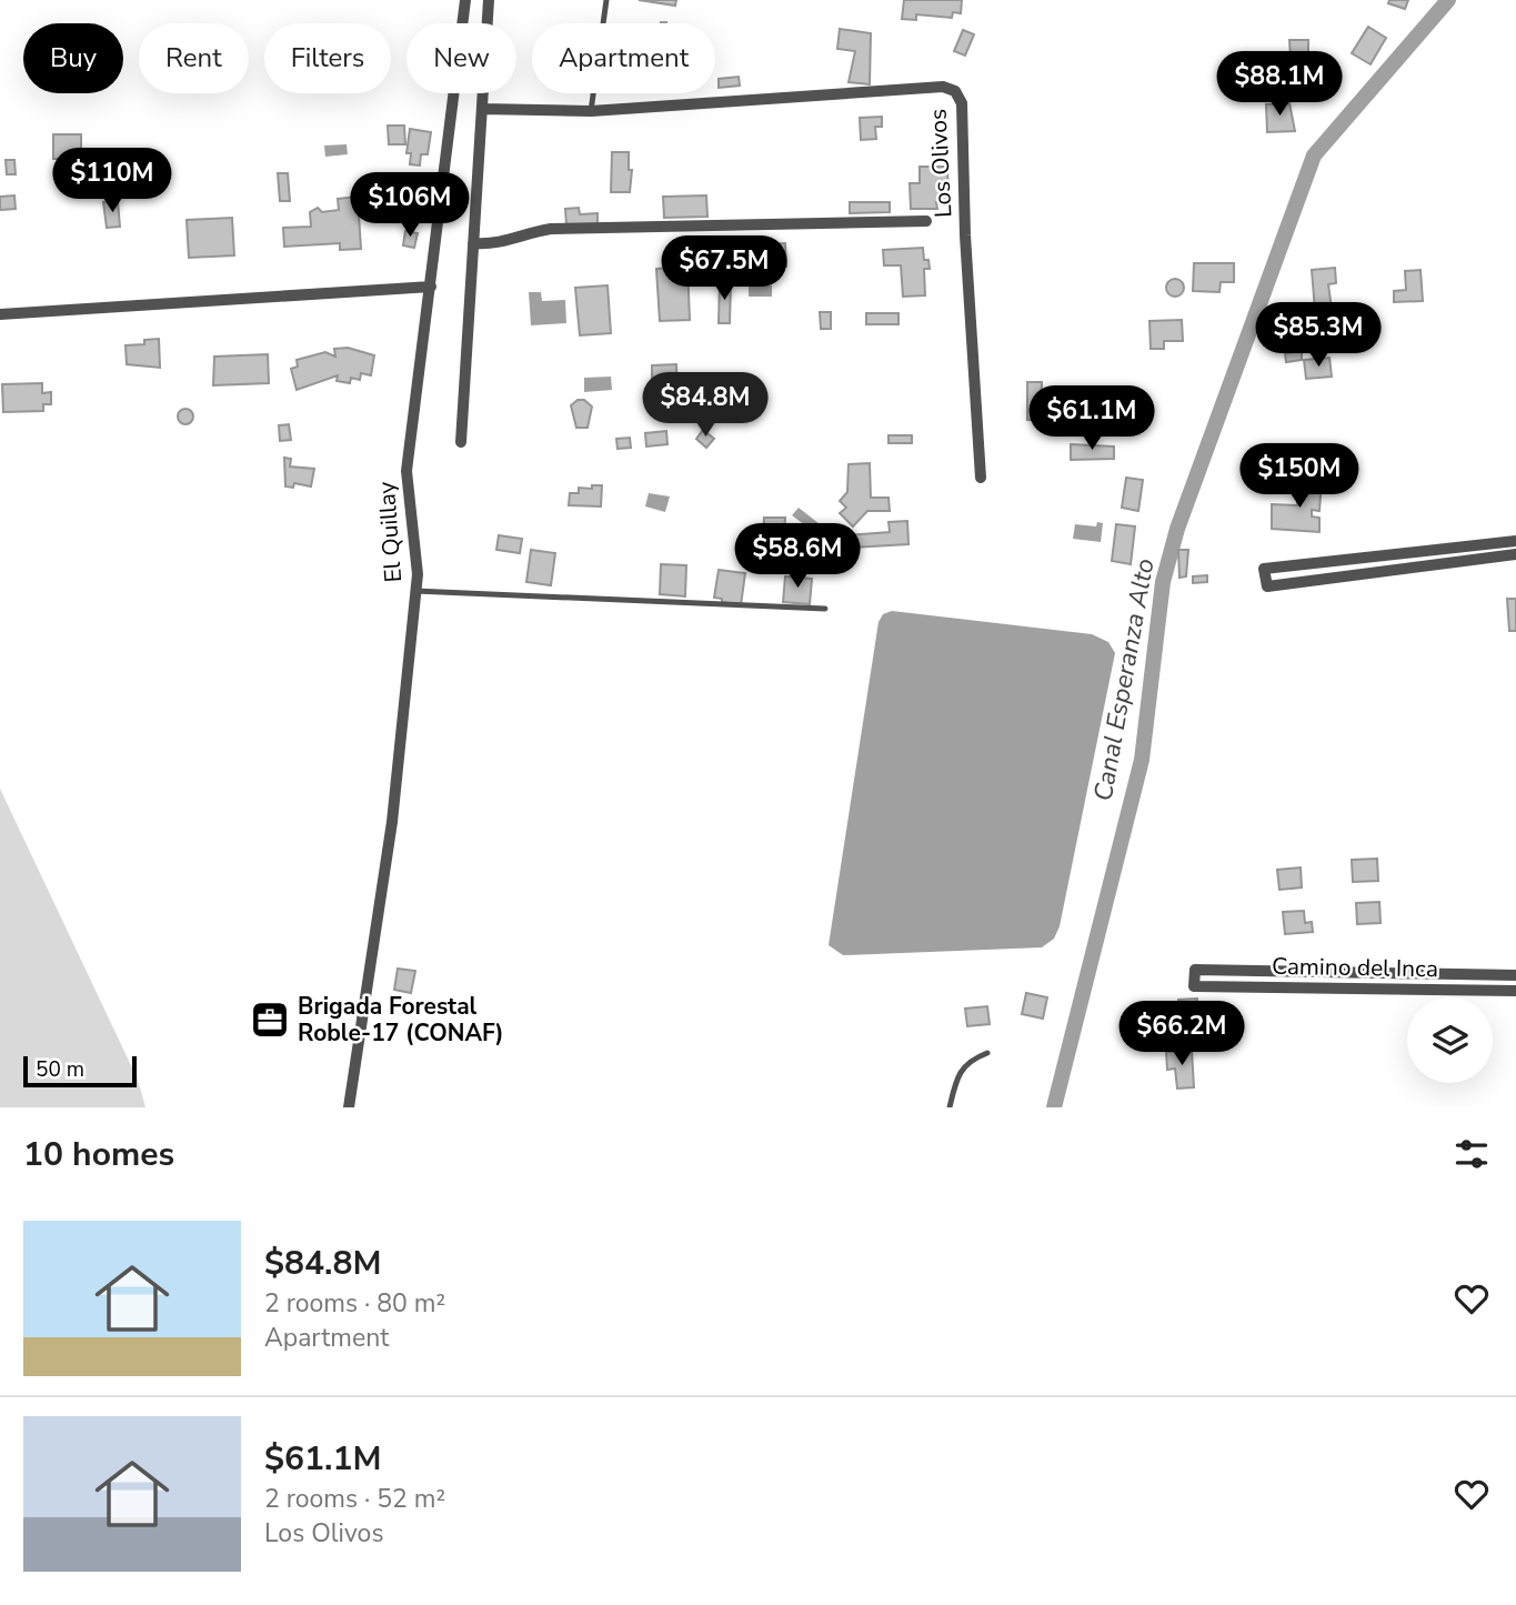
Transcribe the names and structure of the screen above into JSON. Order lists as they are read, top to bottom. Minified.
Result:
{"streets":{"street":["Los Olivos","El Quillay","Camino del Inca"]},"water":["Canal Esperanza Alto"],"places":{"office":["Brigada Forestal Roble-17 (CONAF)"]},"scale_bar":"50 m","page":{"chip":["Buy","Rent","Filters","New","Apartment"],"price":["$88.1M","$110M","$106M","$67.5M","$85.3M","$84.8M","$61.1M","$150M","$58.6M","$66.2M"],"scale":"50 m","heading":"10 homes","list":[{"name":"$84.8M","note":"2 rooms · 80 m² · Apartment"},{"name":"$61.1M","note":"2 rooms · 52 m² · Los Olivos"}]}}
